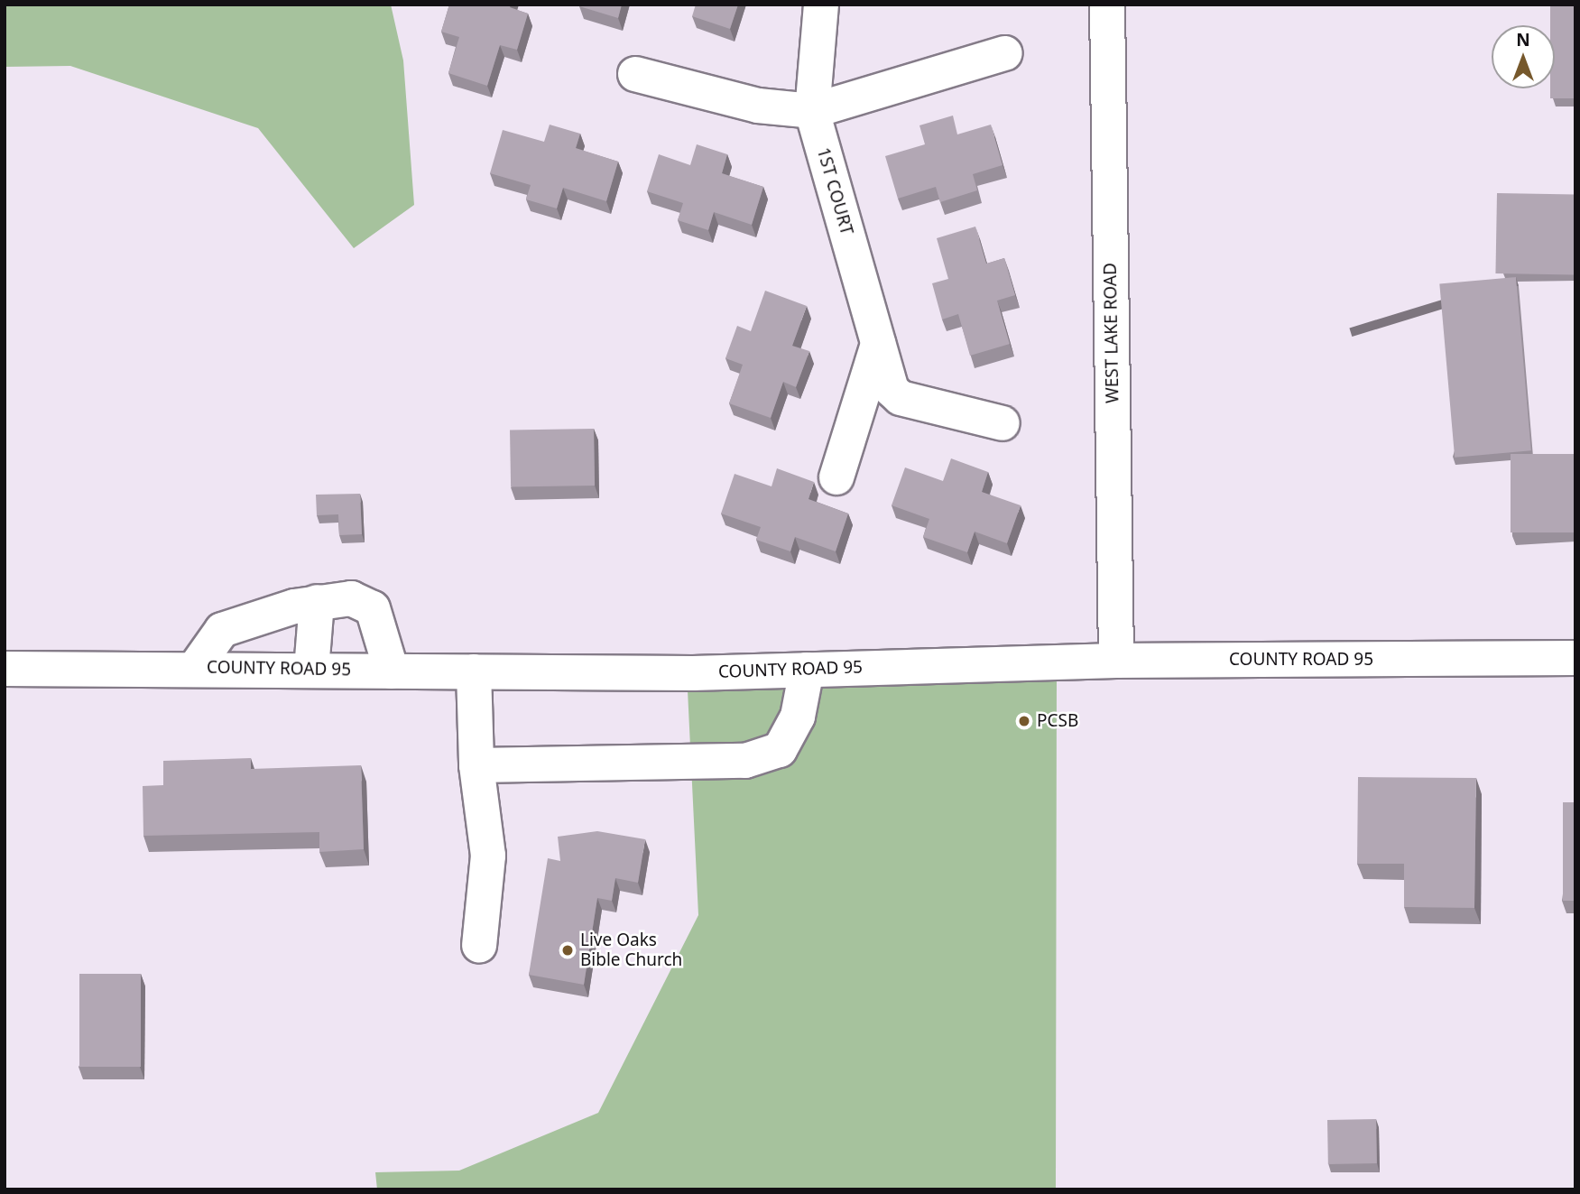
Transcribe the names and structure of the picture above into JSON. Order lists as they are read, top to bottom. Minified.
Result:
{"streets":{"street":["1ST COURT","WEST LAKE ROAD","COUNTY ROAD 95"]},"crossings":[["WEST LAKE ROAD","COUNTY ROAD 95"]],"places":["PCSB","Live Oaks Bible Church"],"north":"top"}
